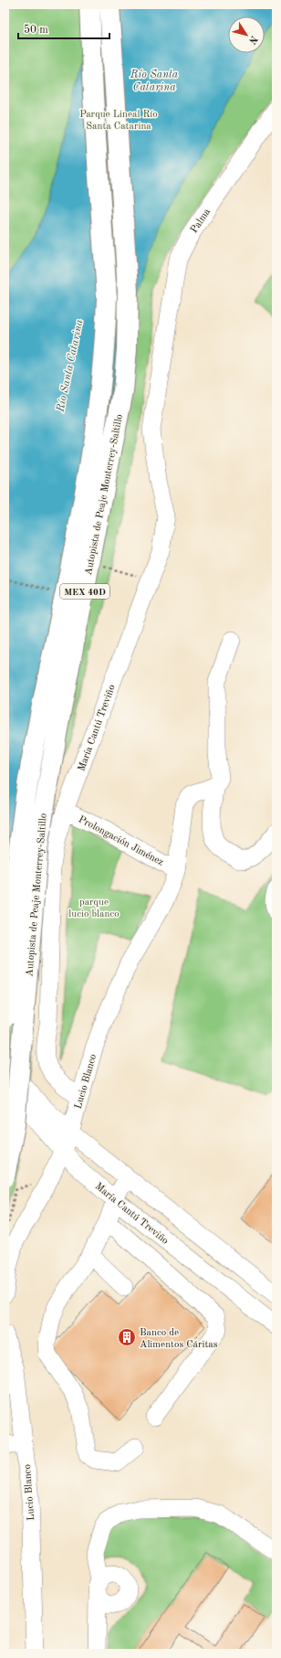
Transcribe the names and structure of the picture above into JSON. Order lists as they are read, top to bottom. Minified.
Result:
{"streets":{"highway":["Autopista de Peaje Monterrey-Saltillo","MEX 40D"],"street":["Palma","María Cantú Treviño","Prolongación Jiménez","Lucio Blanco"]},"crossings":[["Palma","María Cantú Treviño"],["María Cantú Treviño","Prolongación Jiménez"],["María Cantú Treviño","Lucio Blanco"],["Prolongación Jiménez","Lucio Blanco"]],"water":["Río Santa Catarina"],"parks":["Parque Lineal Río Santa Catarina","parque lucio blanco"],"places":{"building":["Banco de Alimentos Cáritas"]},"scale_bar":"50 m","north":"bottom right"}
